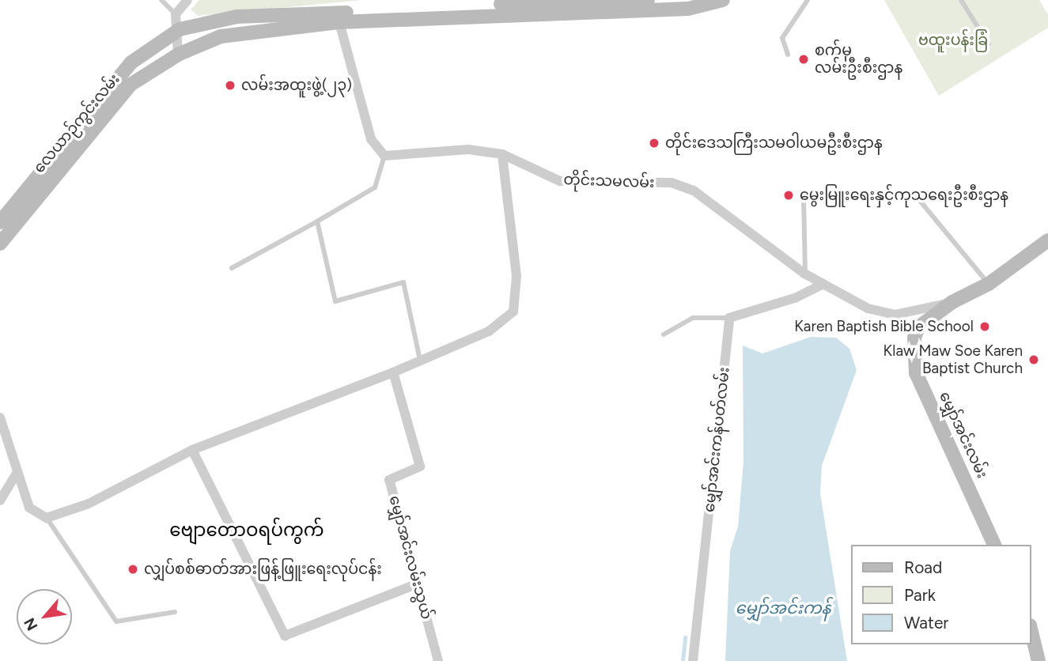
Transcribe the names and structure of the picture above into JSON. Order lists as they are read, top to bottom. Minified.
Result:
{"streets":{"street":["လေယာဉ်ကွင်းလမ်း","တိုင်းသမလမ်း","မျှော်အင်းလမ်း","မျှော်အင်းကန်ပတ်လမ်း","မျှော်အင်းလမ်းသွယ်"]},"crossings":[["တိုင်းသမလမ်း","မျှော်အင်းလမ်း"]],"districts":["ဗျောတောဝရပ်ကွက်"],"water":["မျှော်အင်းကန်"],"parks":["ဗထူးပန်းခြံ"],"places":["စက်မူ လမ်းဦးစီးဌာန","လမ်းအထူးဖွဲ့(၂၃)","တိုင်းဒေသကြီးသမဝါယမဦးစီးဌာန","မွေးမြူးရေးနှင့်ကုသရေးဦးစီးဌာန","Karen Baptish Bible School","Klaw Maw Soe Karen Baptist Church","လျှပ်စစ်ဓာတ်အားဖြန့်ဖြူးရေးလုပ်ငန်း"],"legend":["Road","Park","Water"],"north":"bottom left"}
